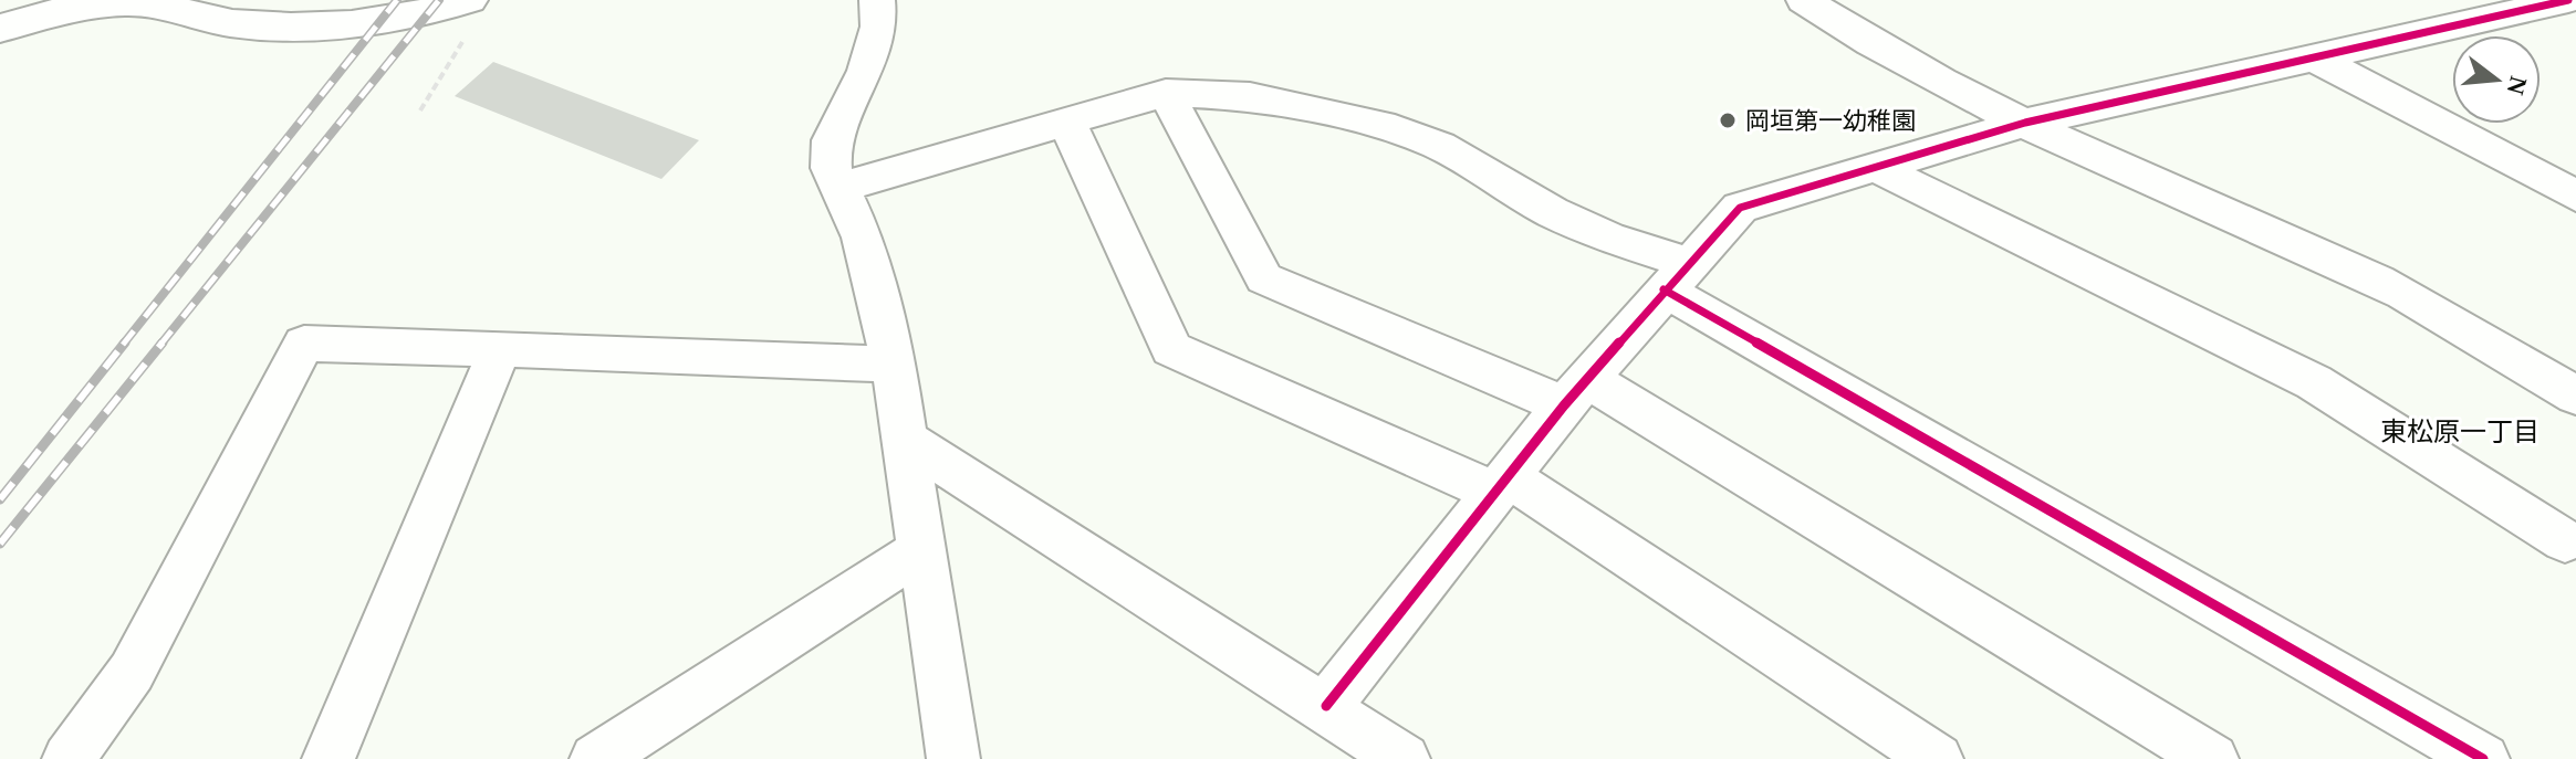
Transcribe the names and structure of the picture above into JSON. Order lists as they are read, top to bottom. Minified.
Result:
{"districts":["東松原一丁目"],"places":["岡垣第一幼稚園"],"north":"right"}
